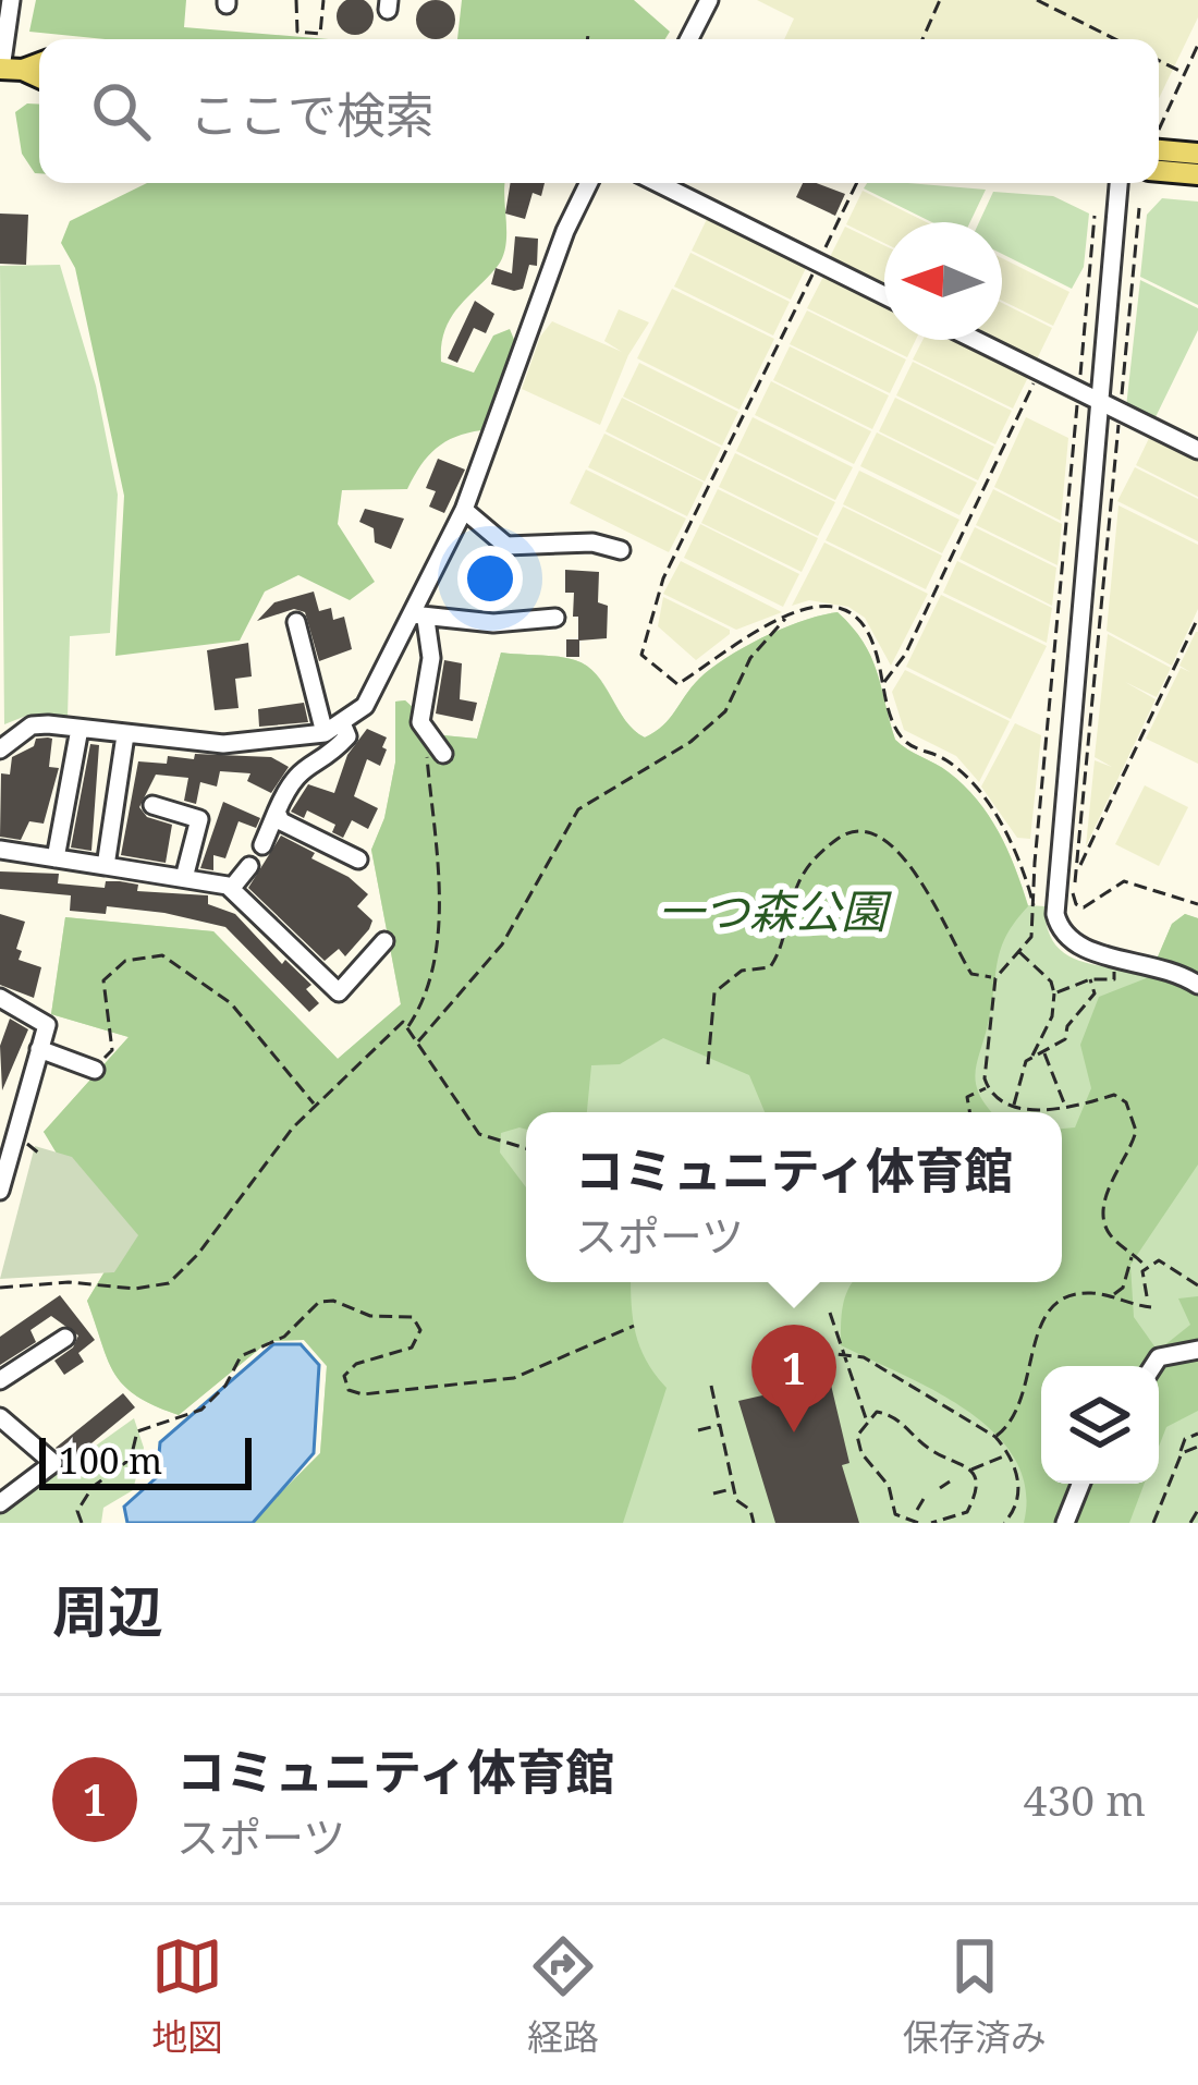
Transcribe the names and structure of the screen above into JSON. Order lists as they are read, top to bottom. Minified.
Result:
{"parks":["一つ森公園"],"scale_bar":"100 m","north":"left","page":{"search":"ここで検索","popup":["コミュニティ体育館","スポーツ"],"pins":"1","scale":"100 m","heading":"周辺","list":[{"mark":"1","name":"コミュニティ体育館","note":"スポーツ","value":"430 m"}],"nav":["地図","経路","保存済み"]}}
